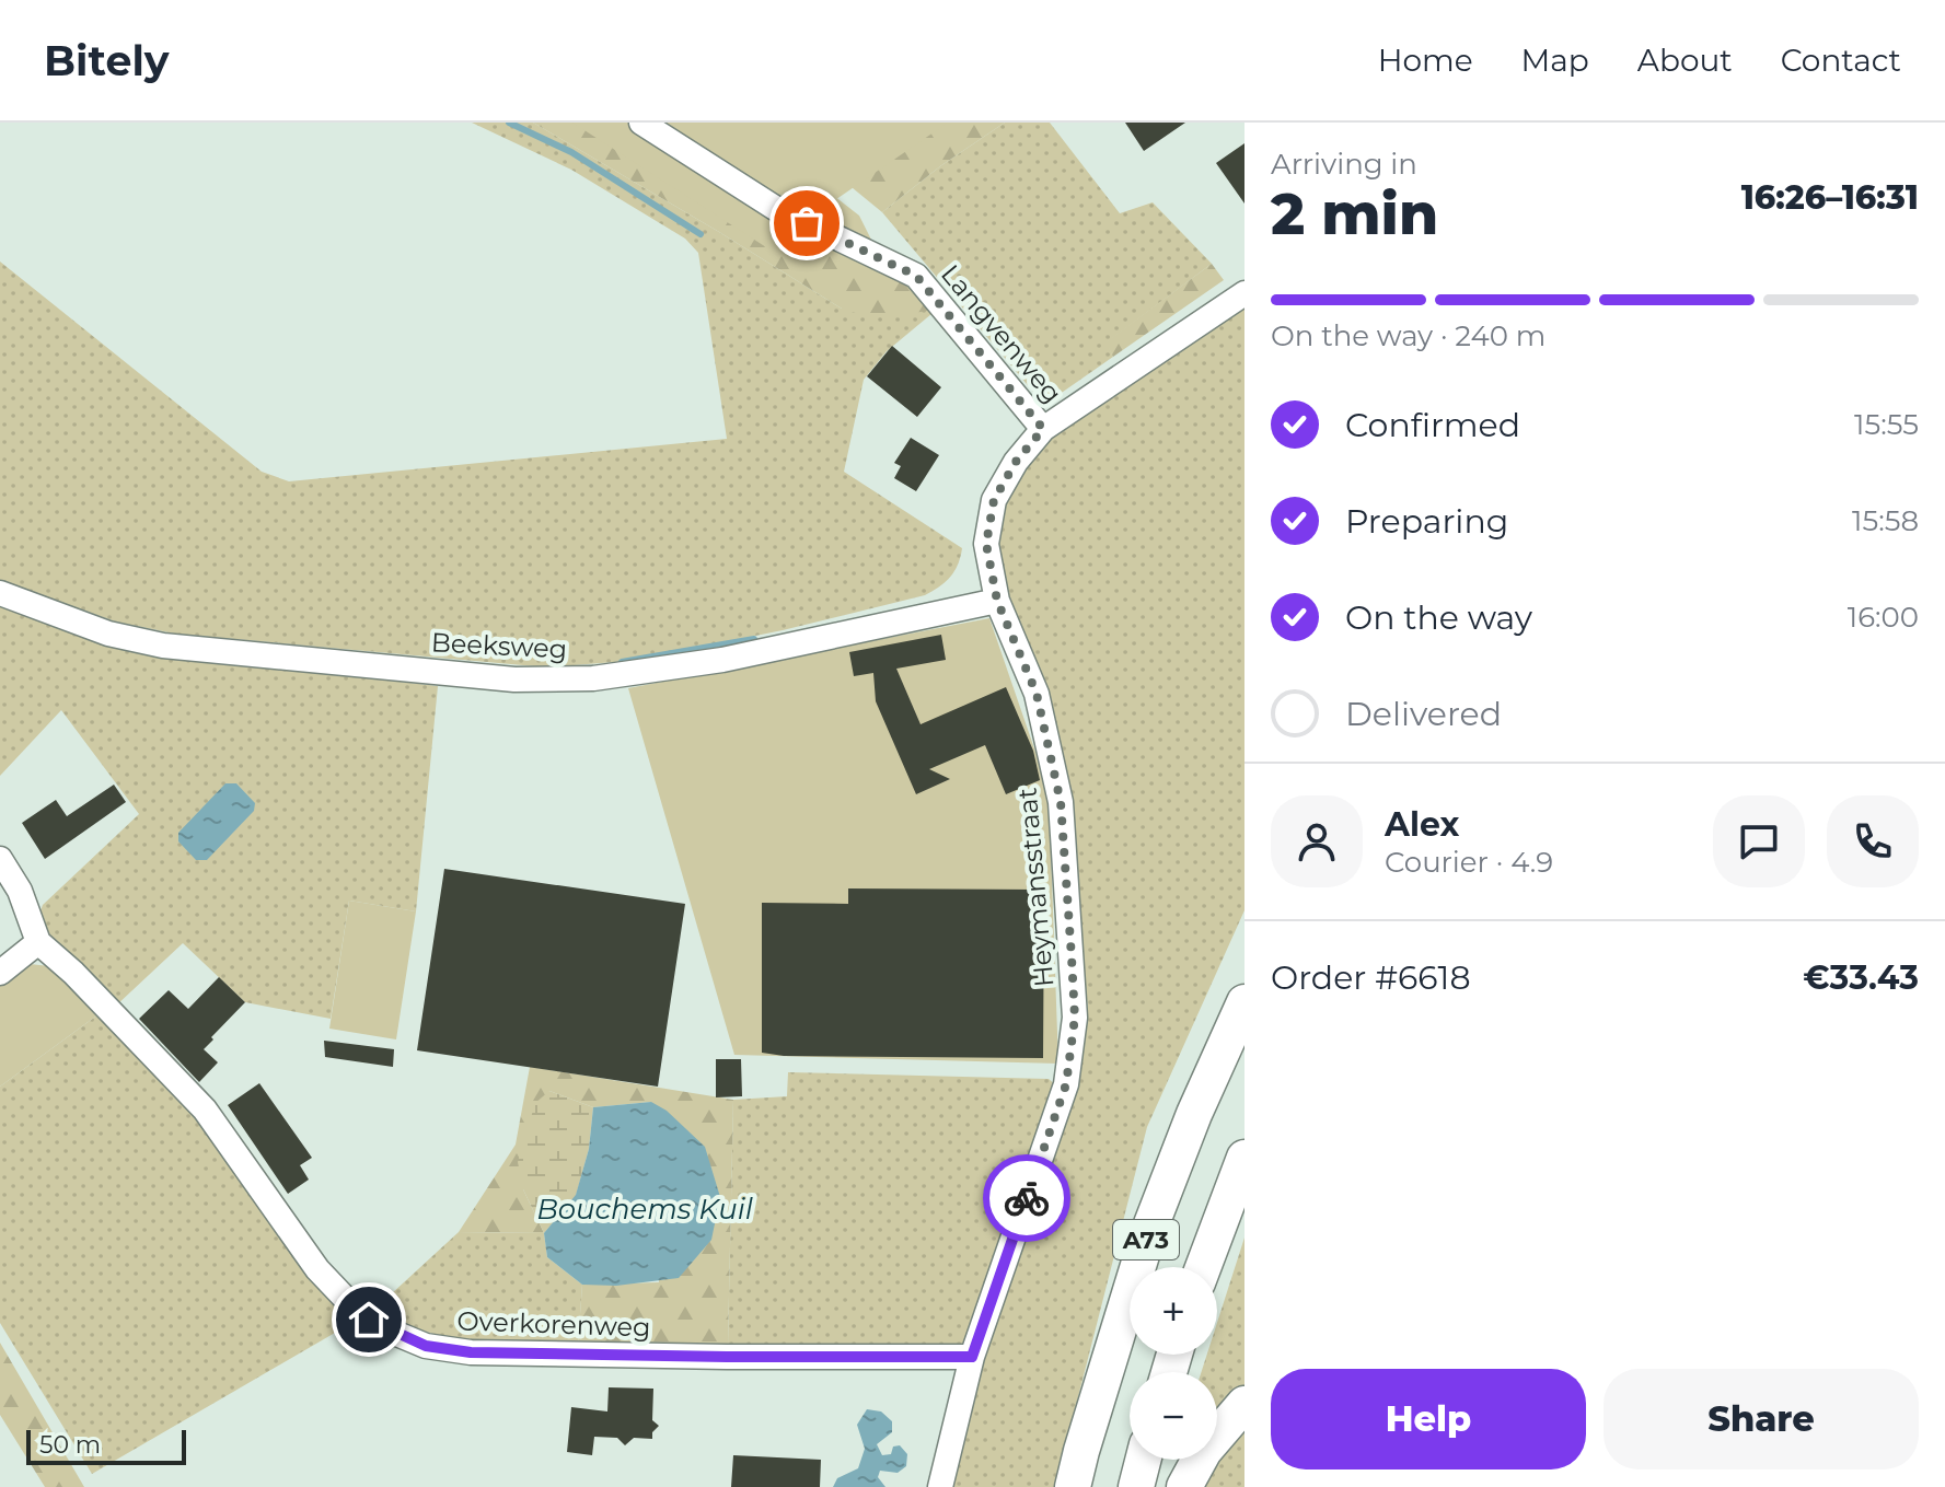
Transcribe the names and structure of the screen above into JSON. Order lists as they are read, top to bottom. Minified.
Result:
{"streets":{"highway":["A73"],"street":["Langvenweg","Beeksweg","Heymansstraat","Overkorenweg"]},"crossings":[["Langvenweg","Heymansstraat"],["Beeksweg","Heymansstraat"],["Heymansstraat","Overkorenweg"]],"water":["Bouchems Kuil"],"scale_bar":"50 m","page":{"header":"Bitely","nav":["Home","Map","About","Contact"],"heading":["2 min","Arriving in","16:26–16:31"],"panel":["Alex","Courier · 4.9","Order #6618","€33.43"],"bar":"On the way · 240 m","list":[["Confirmed","15:55"],["Preparing","15:58"],["On the way","16:00"],"Delivered"],"map_buttons":["+","−"],"buttons":["Help","Share"],"scale":"50 m"}}
